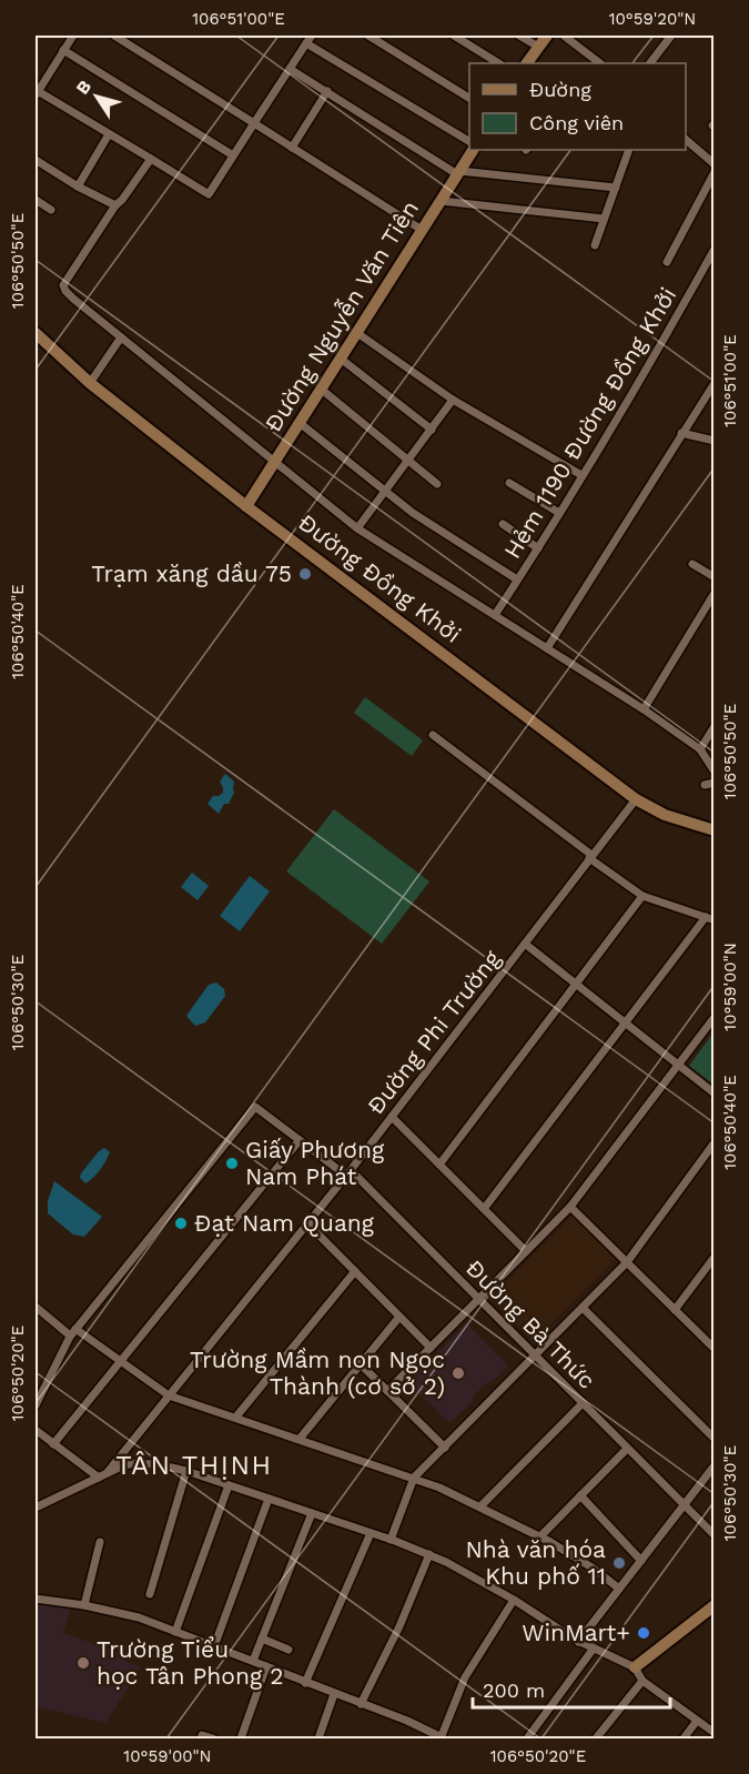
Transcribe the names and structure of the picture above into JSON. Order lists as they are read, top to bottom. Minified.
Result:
{"streets":{"main road":["Đường Nguyễn Văn Tiên","Đường Đồng Khởi"],"street":["Hẻm 1190 Đường Đồng Khởi","Đường Phi Trường","Đường Bà Thức"]},"crossings":[["Đường Nguyễn Văn Tiên","Đường Đồng Khởi"],["Đường Đồng Khởi","Đường Phi Trường"],["Đường Phi Trường","Đường Bà Thức"]],"districts":["TÂN THỊNH"],"places":["Trạm xăng dầu 75","Giấy Phương Nam Phát","Đạt Nam Quang","Trường Mầm non Ngọc Thành (cơ sở 2)","Nhà văn hóa Khu phố 11","WinMart+","Trường Tiểu học Tân Phong 2"],"legend":["Đường","Công viên"],"scale_bar":"200 m","north":"top left","coordinates":["106°51'00\"E","10°59'20\"N","106°50'50\"E","106°50'40\"E","10°59'00\"N","106°50'30\"E","106°50'20\"E"]}
